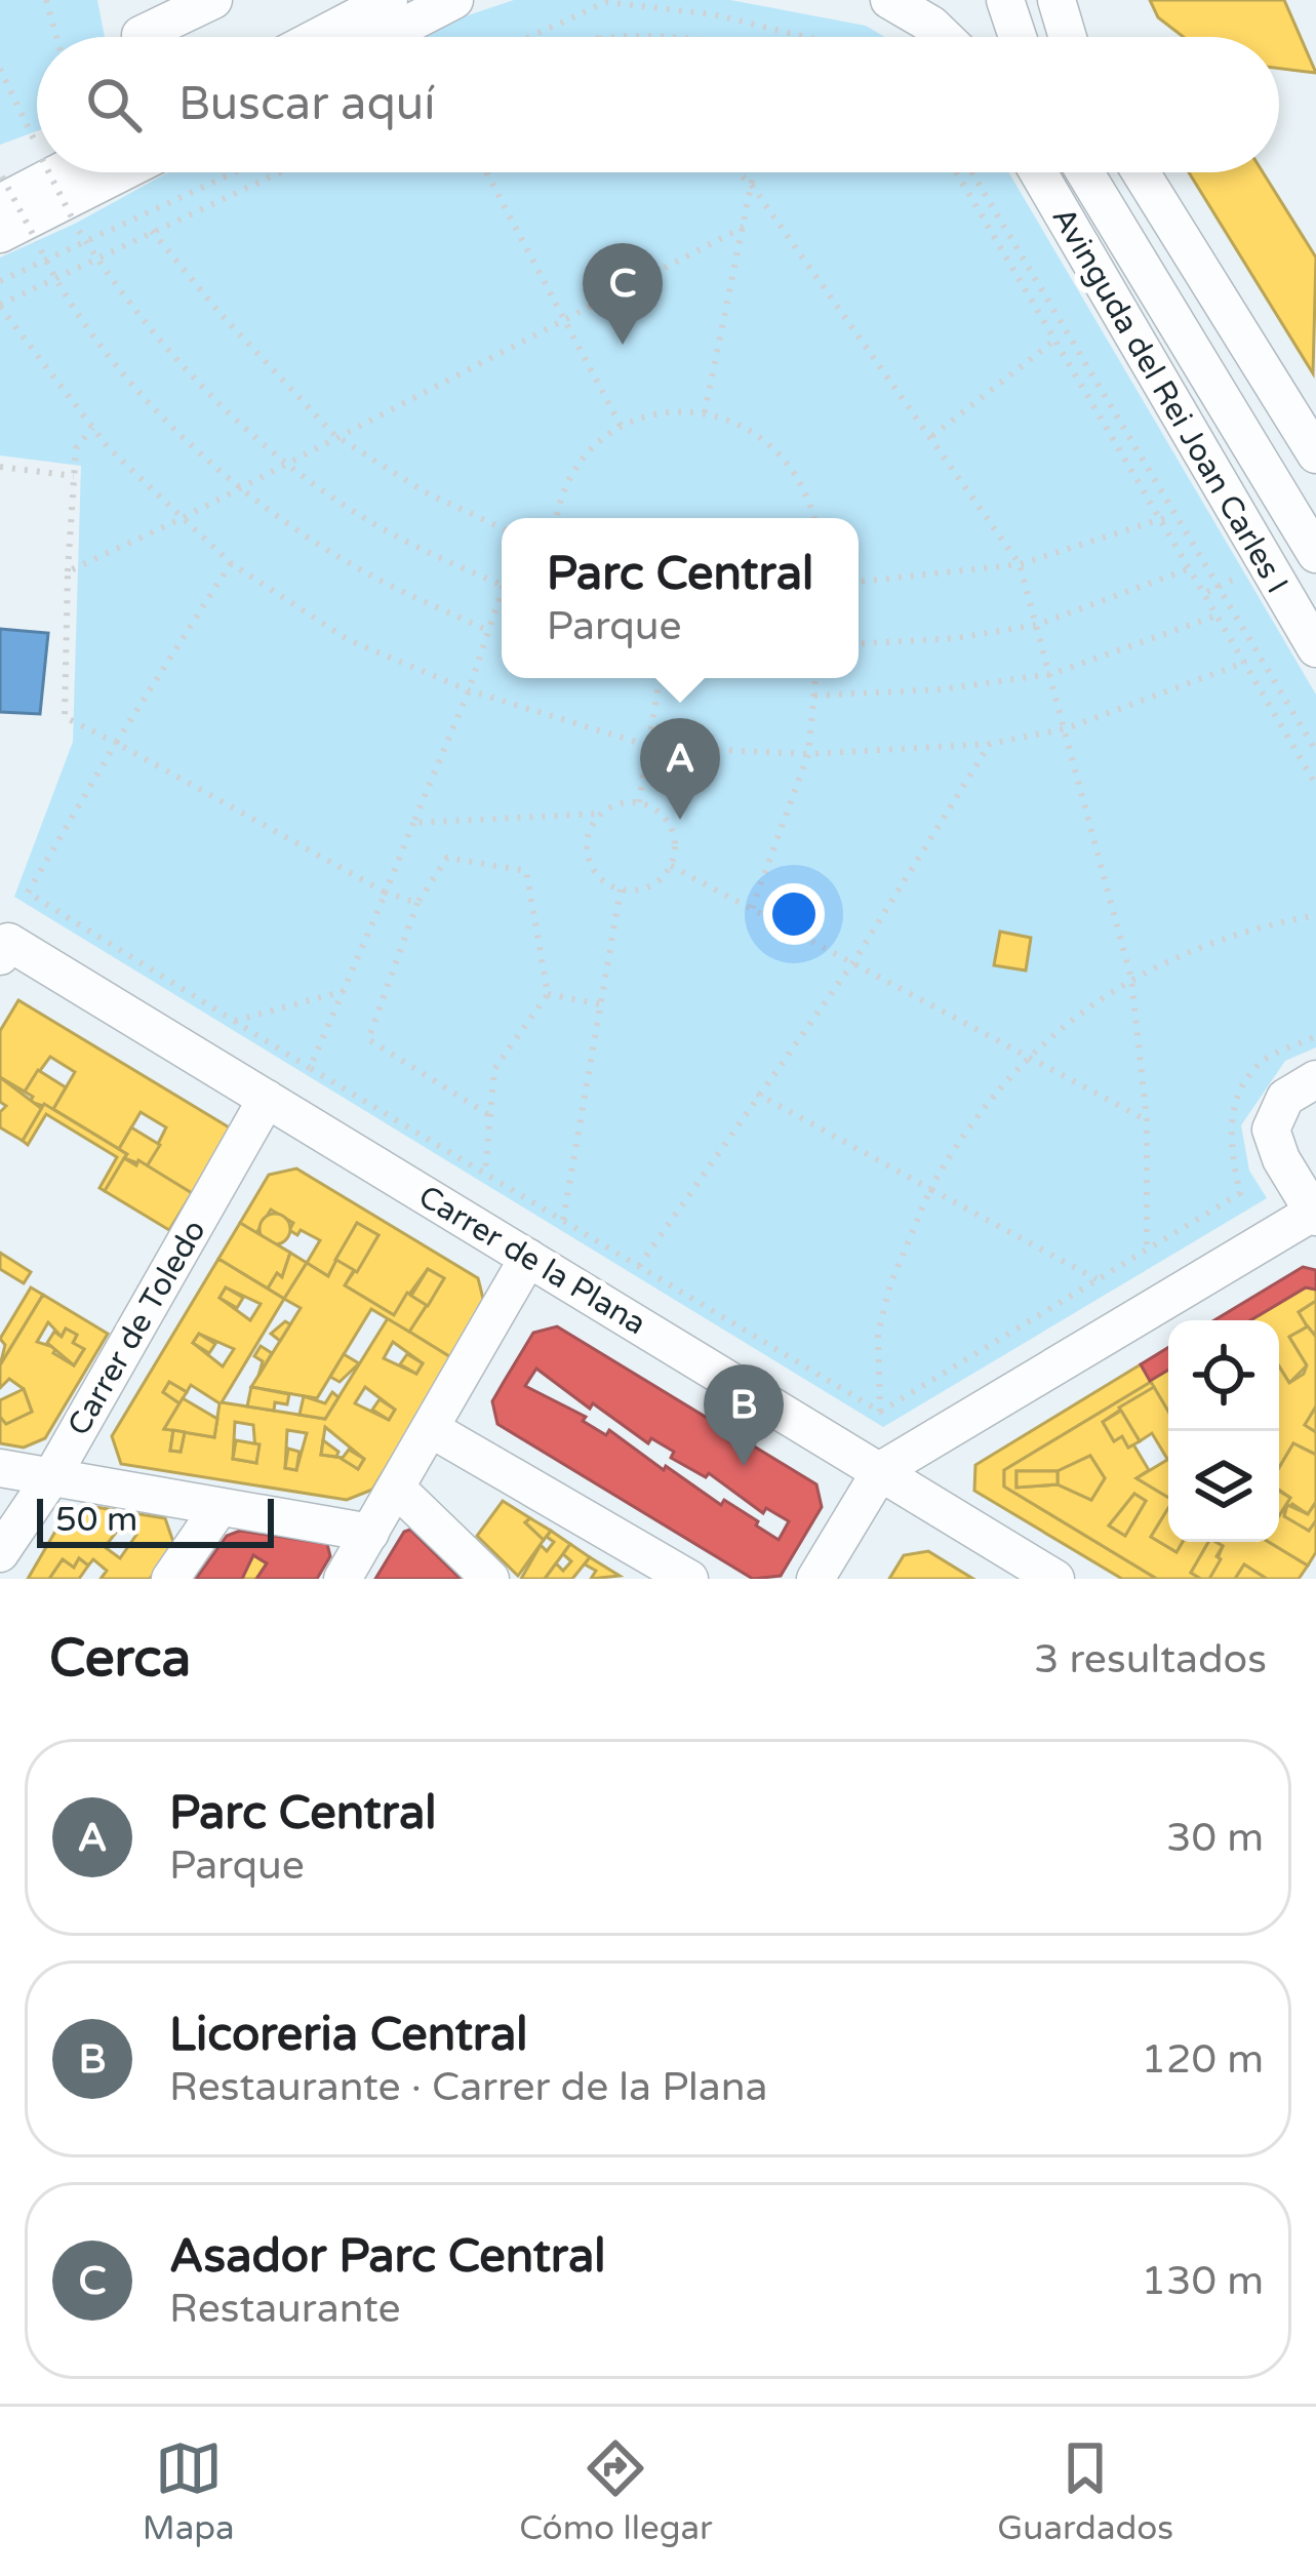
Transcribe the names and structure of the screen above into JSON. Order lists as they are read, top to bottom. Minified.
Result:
{"streets":{"street":["Avinguda del Rei Joan Carles I","Carrer de la Plana","Carrer de Toledo"]},"crossings":[["Carrer de la Plana","Carrer de Toledo"]],"scale_bar":"50 m","page":{"search":"Buscar aquí","pins":["C","A","B"],"popup":["Parc Central","Parque"],"scale":"50 m","heading":["Cerca","3 resultados"],"list":[{"mark":"A","name":"Parc Central","note":"Parque","value":"30 m"},{"mark":"B","name":"Licoreria Central","note":"Restaurante · Carrer de la Plana","value":"120 m"},{"mark":"C","name":"Asador Parc Central","note":"Restaurante","value":"130 m"}],"nav":["Mapa","Cómo llegar","Guardados"]}}
